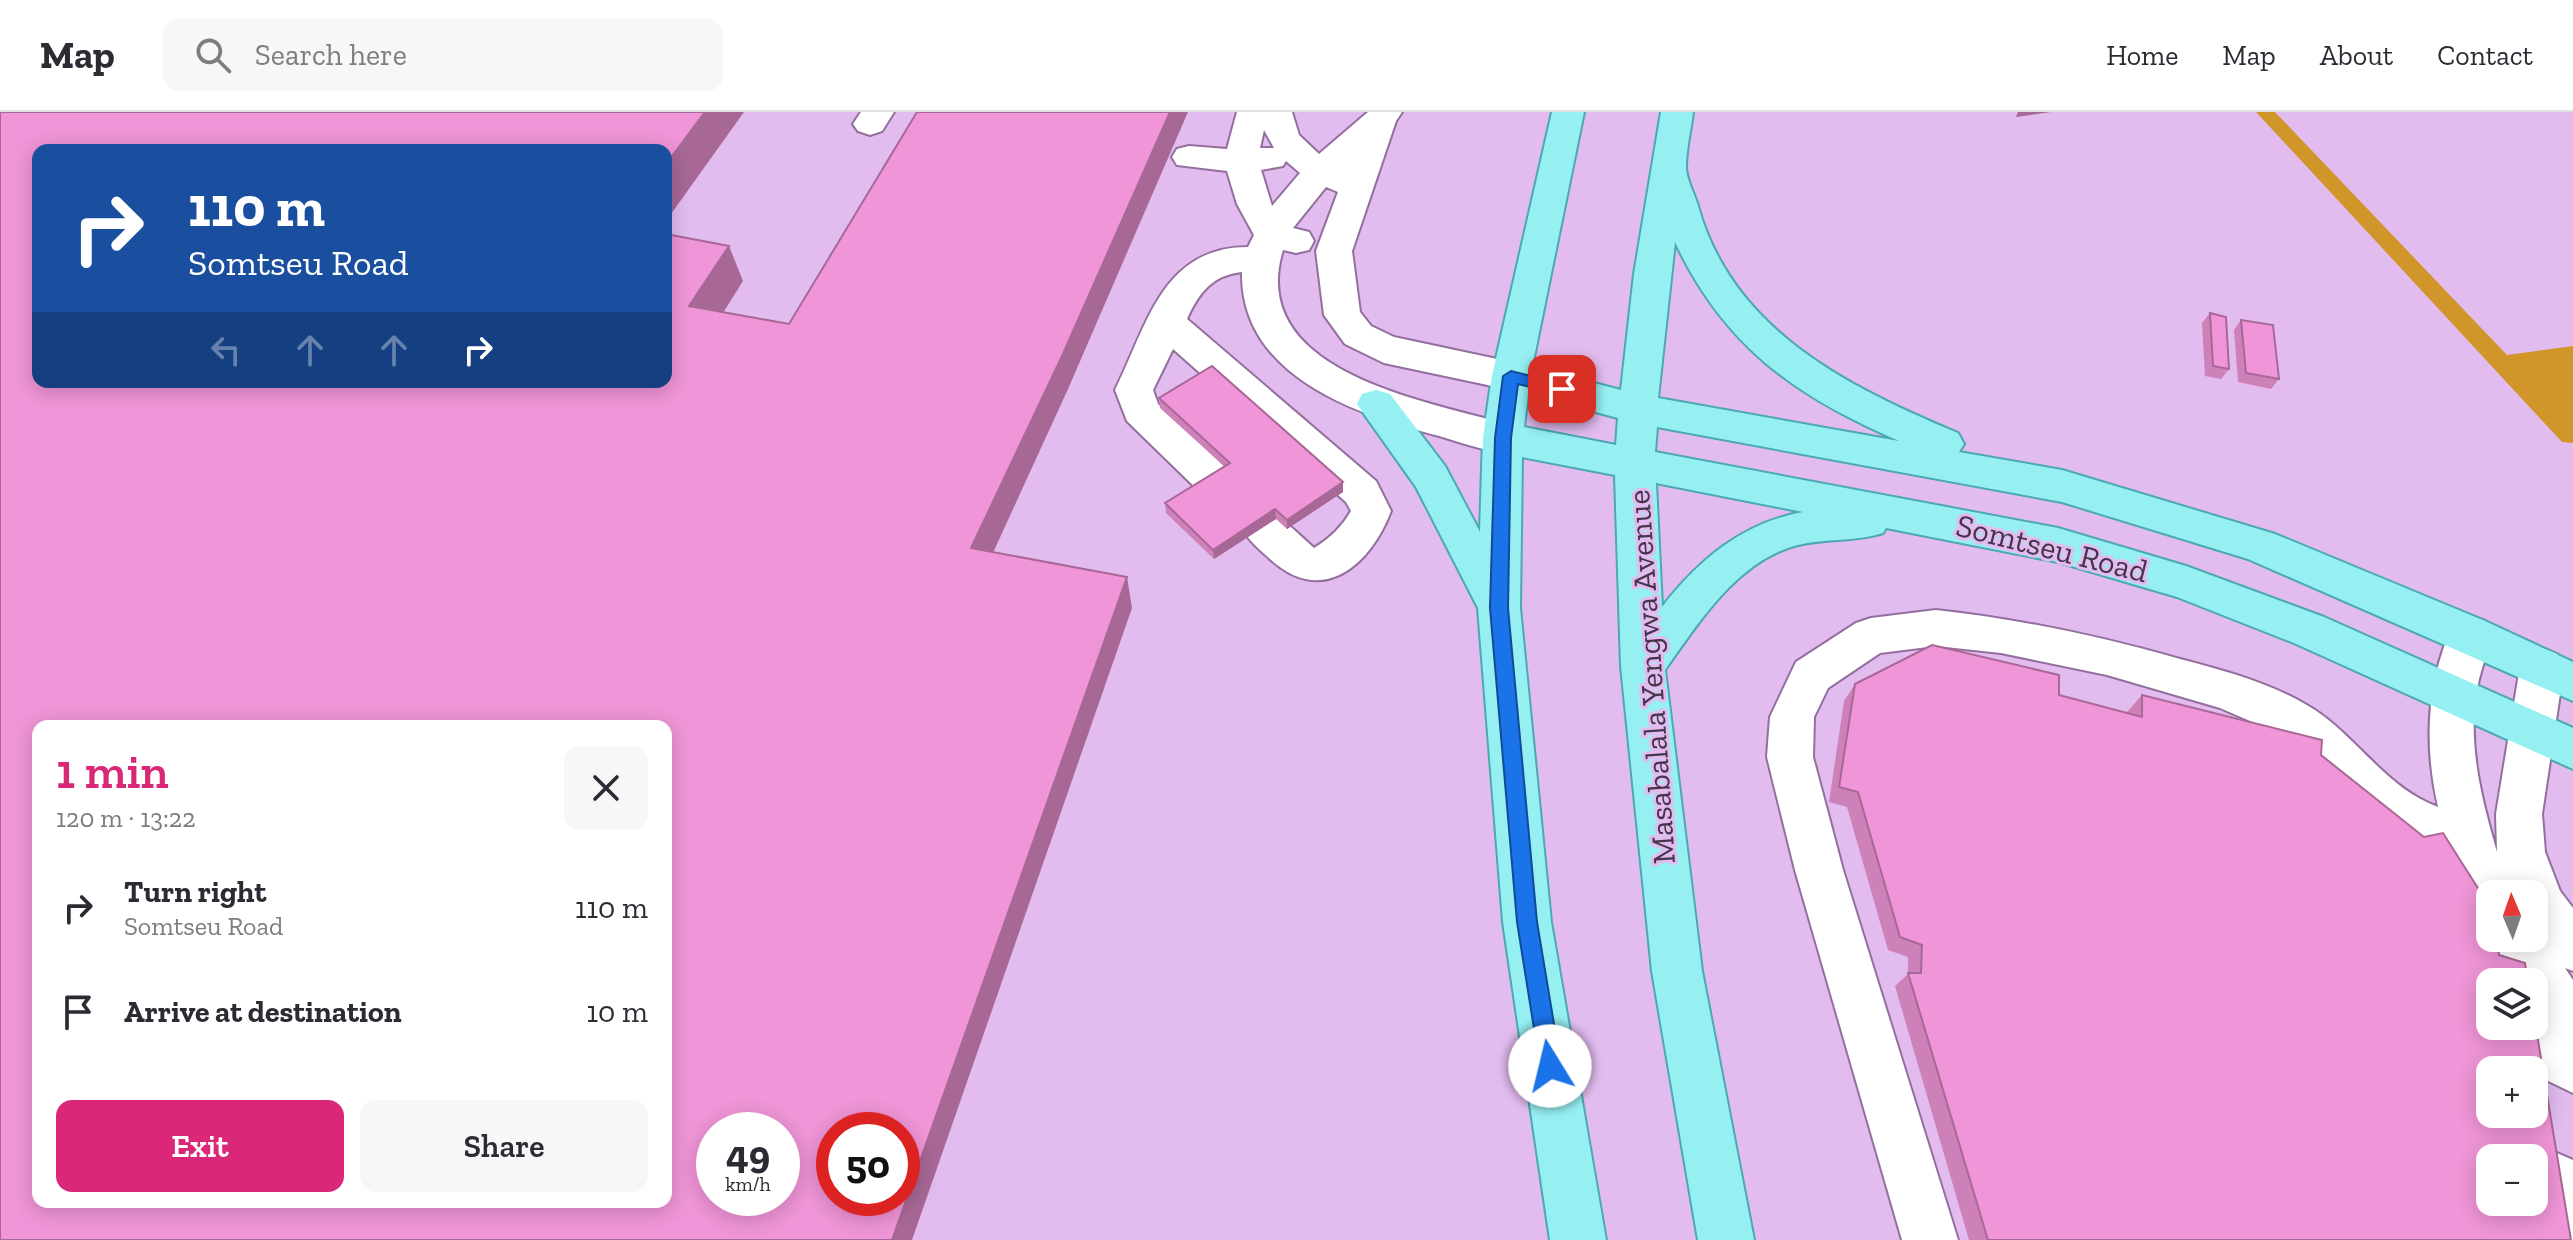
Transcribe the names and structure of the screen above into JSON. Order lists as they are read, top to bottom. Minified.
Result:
{"streets":{"main road":["Somtseu Road","Masabalala Yengwa Avenue"]},"crossings":[["Somtseu Road","Masabalala Yengwa Avenue"]],"north":"top","page":{"header":"Map","search":"Search here","nav":["Home","Map","About","Contact"],"turn":["110 m","Somtseu Road"],"heading":["1 min","120 m · 13:22"],"list":[{"name":"Turn right","note":"Somtseu Road","value":"110 m"},{"name":"Arrive at destination","value":"10 m"}],"map_buttons":["+","−"],"buttons":["Exit","Share"],"speed":"49 km/h","limit":"50"}}
